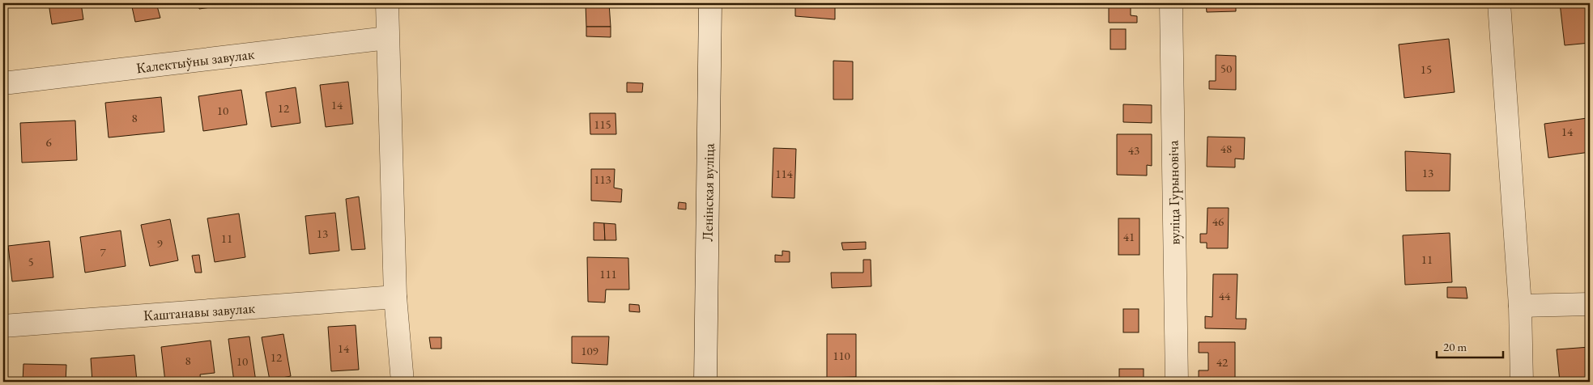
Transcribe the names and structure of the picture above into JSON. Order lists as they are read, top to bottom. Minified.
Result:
{"streets":{"street":["Калектыўны завулак","Ленінская вуліца","вуліца Гурыновіча","Каштанавы завулак"]},"house_numbers":["50","15","14","12","10","8","115","14","6","48","43","13","114","113","46","13","41","11","9","7","11","5","111","44","14","109","110","12","8","10","42"],"scale_bar":"20 m"}
